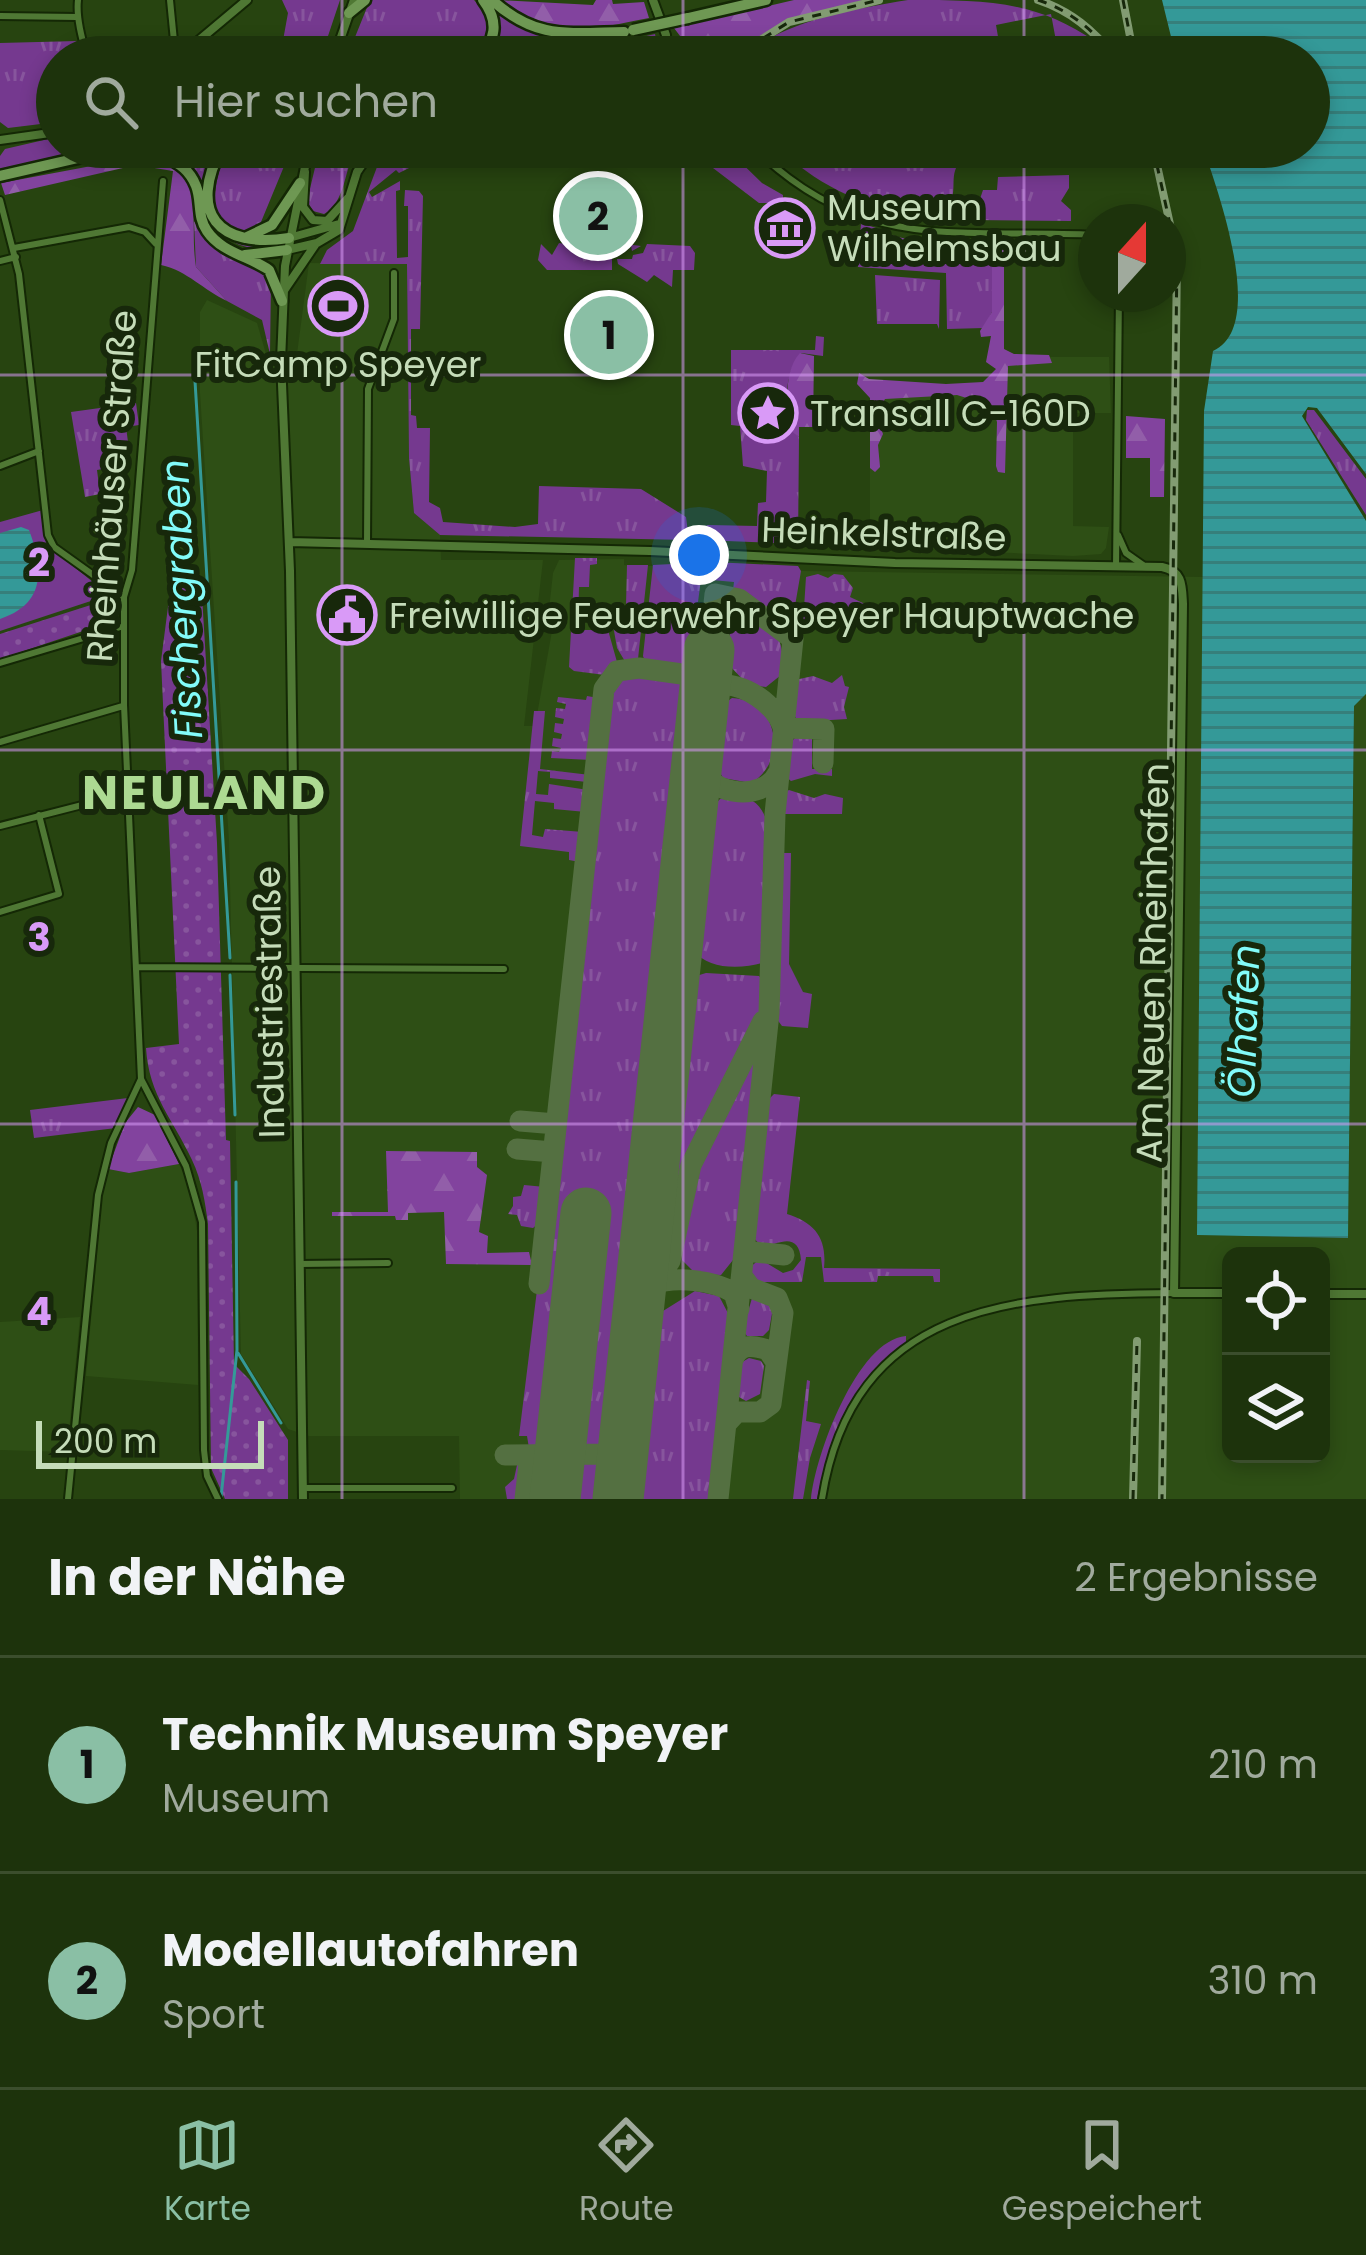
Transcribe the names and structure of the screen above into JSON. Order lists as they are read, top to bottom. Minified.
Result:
{"streets":{"street":["Rheinhäuser Straße","Heinkelstraße","Am Neuen Rheinhafen","Industriestraße"]},"crossings":[["Heinkelstraße","Am Neuen Rheinhafen"],["Heinkelstraße","Industriestraße"]],"districts":["NEULAND"],"water":["Fischergraben","Ölhafen"],"places":{"museum":["Museum Wilhelmsbau"],"sports":["FitCamp Speyer"],"place":["Transall C-160D"],"public building":["Freiwillige Feuerwehr Speyer Hauptwache"]},"scale_bar":"200 m","north":"top","page":{"search":"Hier suchen","pins":["2","1"],"scale":"200 m","heading":["In der Nähe","2 Ergebnisse"],"list":[{"mark":"1","name":"Technik Museum Speyer","note":"Museum","value":"210 m"},{"mark":"2","name":"Modellautofahren","note":"Sport","value":"310 m"}],"nav":["Karte","Route","Gespeichert"]},"grid":{"rows":["2","3","4"]}}
